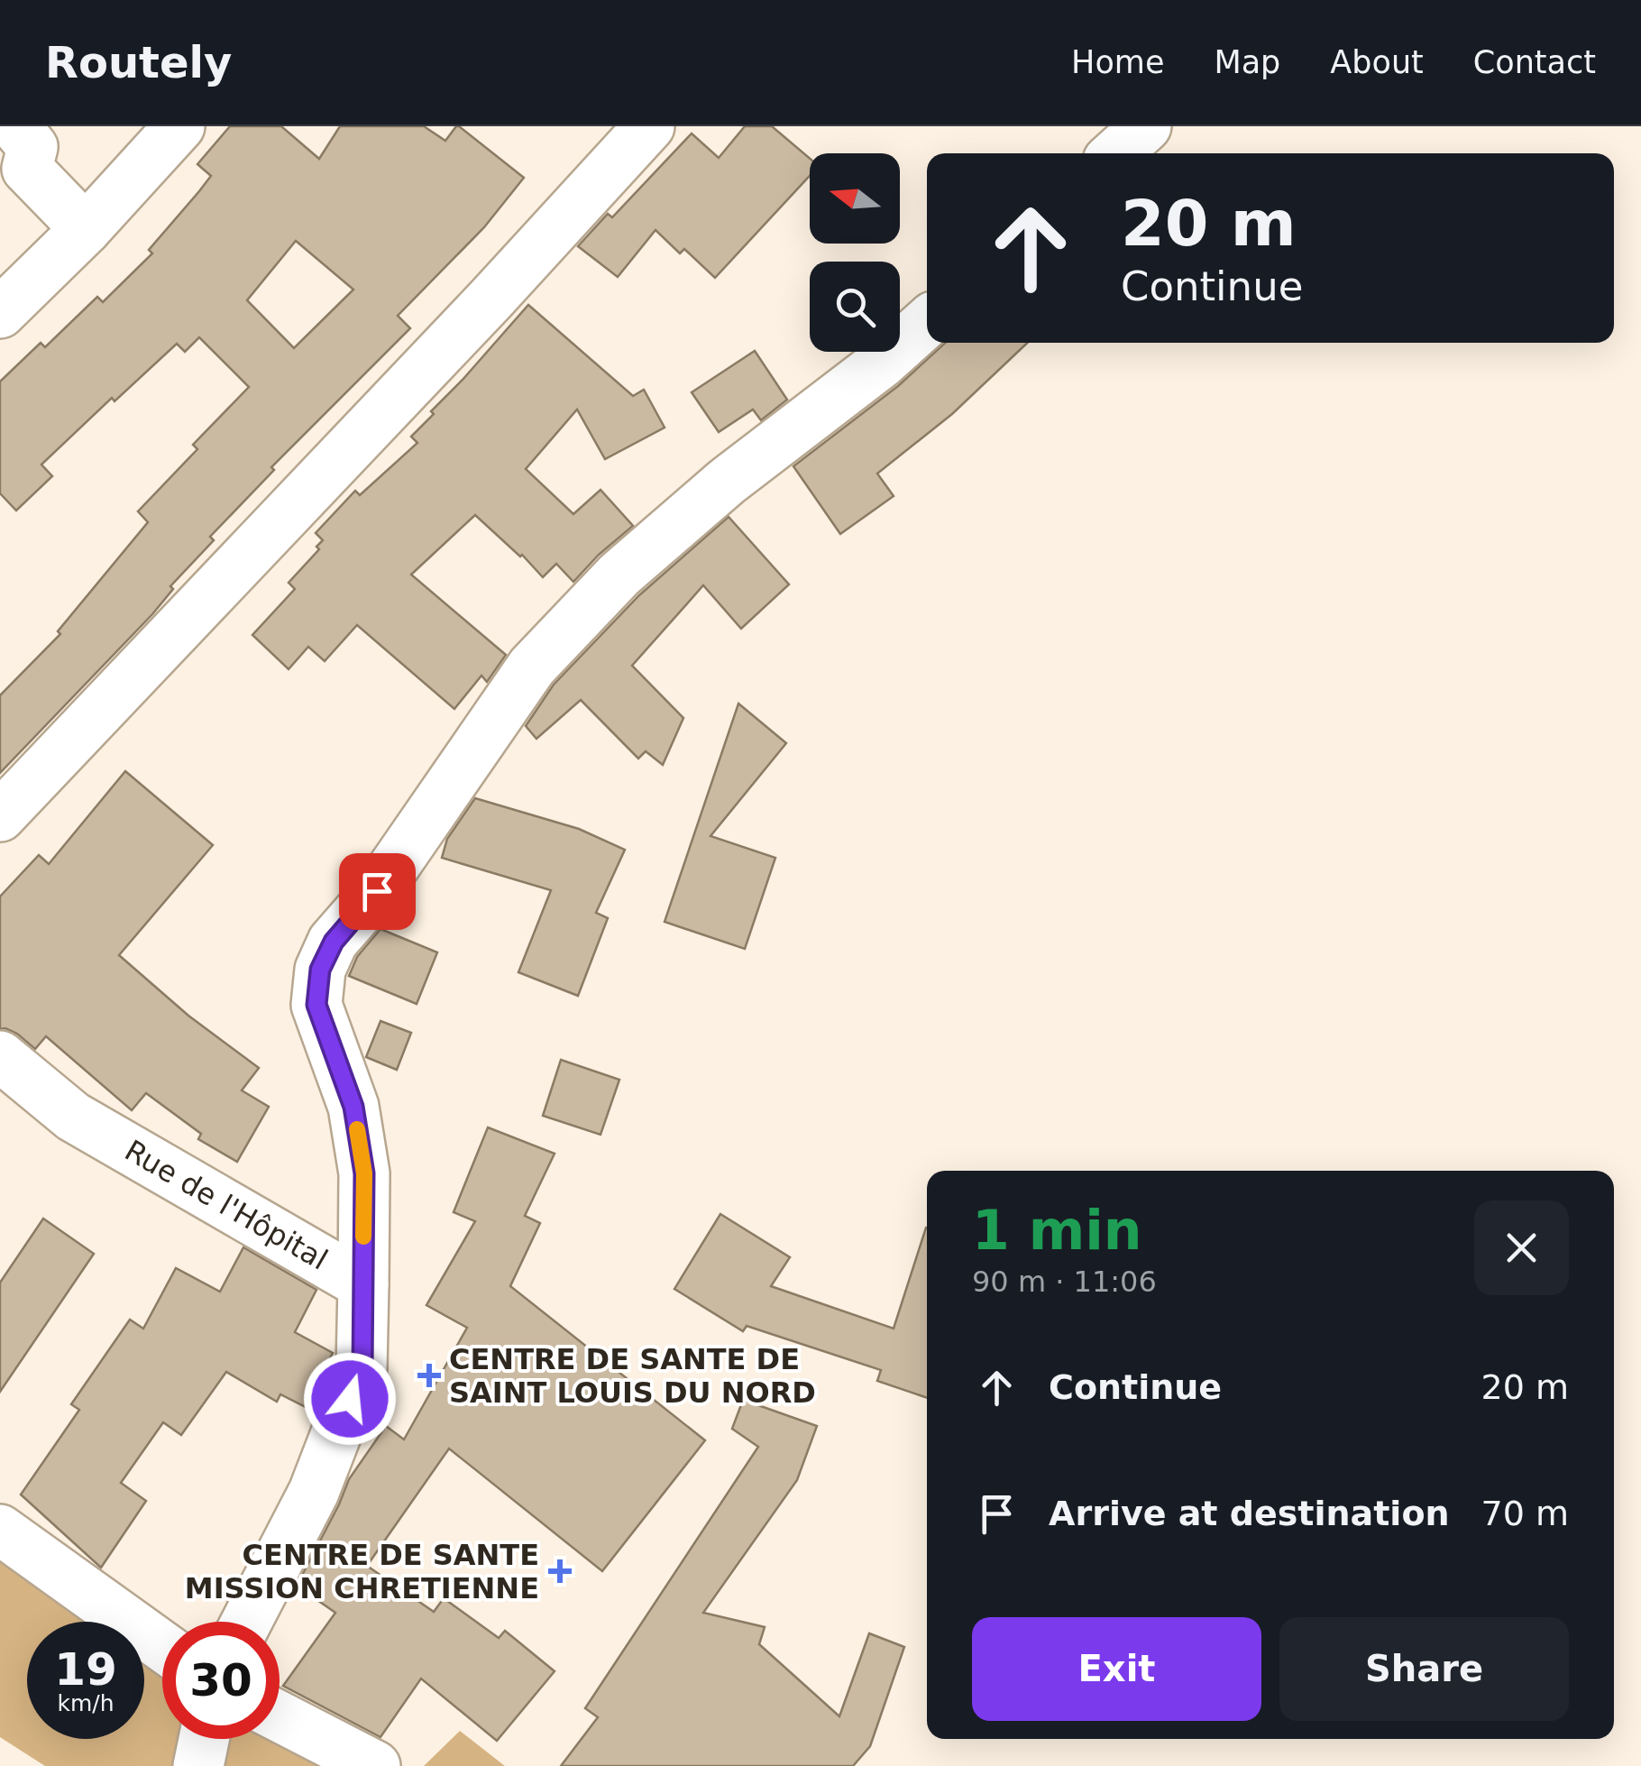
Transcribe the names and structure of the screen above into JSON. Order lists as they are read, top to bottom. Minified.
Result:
{"streets":{"street":["Rue de l'Hôpital"]},"places":{"health":["CENTRE DE SANTE DE SAINT LOUIS DU NORD","CENTRE DE SANTE MISSION CHRETIENNE"]},"north":"left","page":{"header":"Routely","nav":["Home","Map","About","Contact"],"turn":["20 m","Continue"],"heading":["1 min","90 m · 11:06"],"list":[{"name":"Continue","value":"20 m"},{"name":"Arrive at destination","value":"70 m"}],"buttons":["Exit","Share"],"speed":"19 km/h","limit":"30"}}
